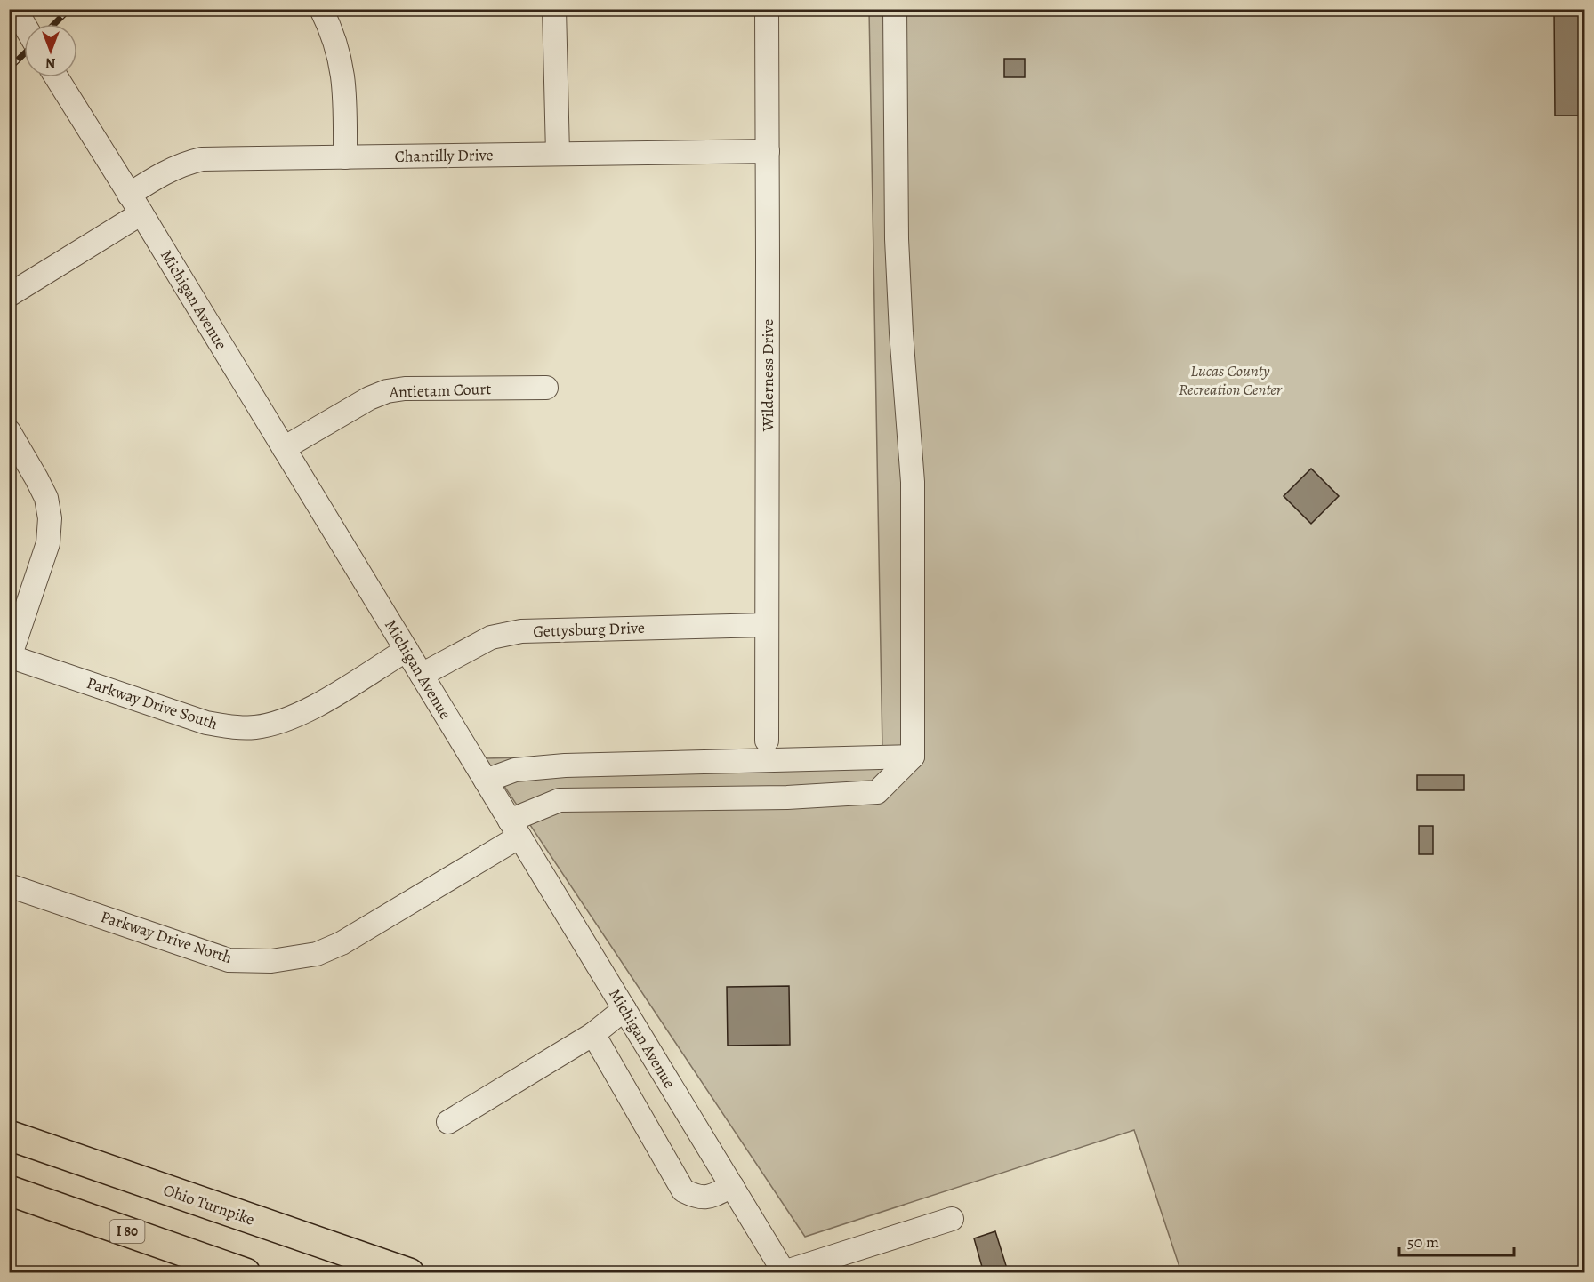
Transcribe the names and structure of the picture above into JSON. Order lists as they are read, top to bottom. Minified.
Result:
{"streets":{"highway":["Ohio Turnpike","I 80"],"street":["Chantilly Drive","Michigan Avenue","Wilderness Drive","Antietam Court","Gettysburg Drive","Parkway Drive South","Parkway Drive North"]},"crossings":[["Chantilly Drive","Michigan Avenue"],["Chantilly Drive","Wilderness Drive"],["Michigan Avenue","Antietam Court"],["Michigan Avenue","Gettysburg Drive"],["Michigan Avenue","Parkway Drive South"],["Michigan Avenue","Parkway Drive North"],["Wilderness Drive","Gettysburg Drive"]],"parks":["Lucas County Recreation Center"],"scale_bar":"50 m","north":"bottom"}
